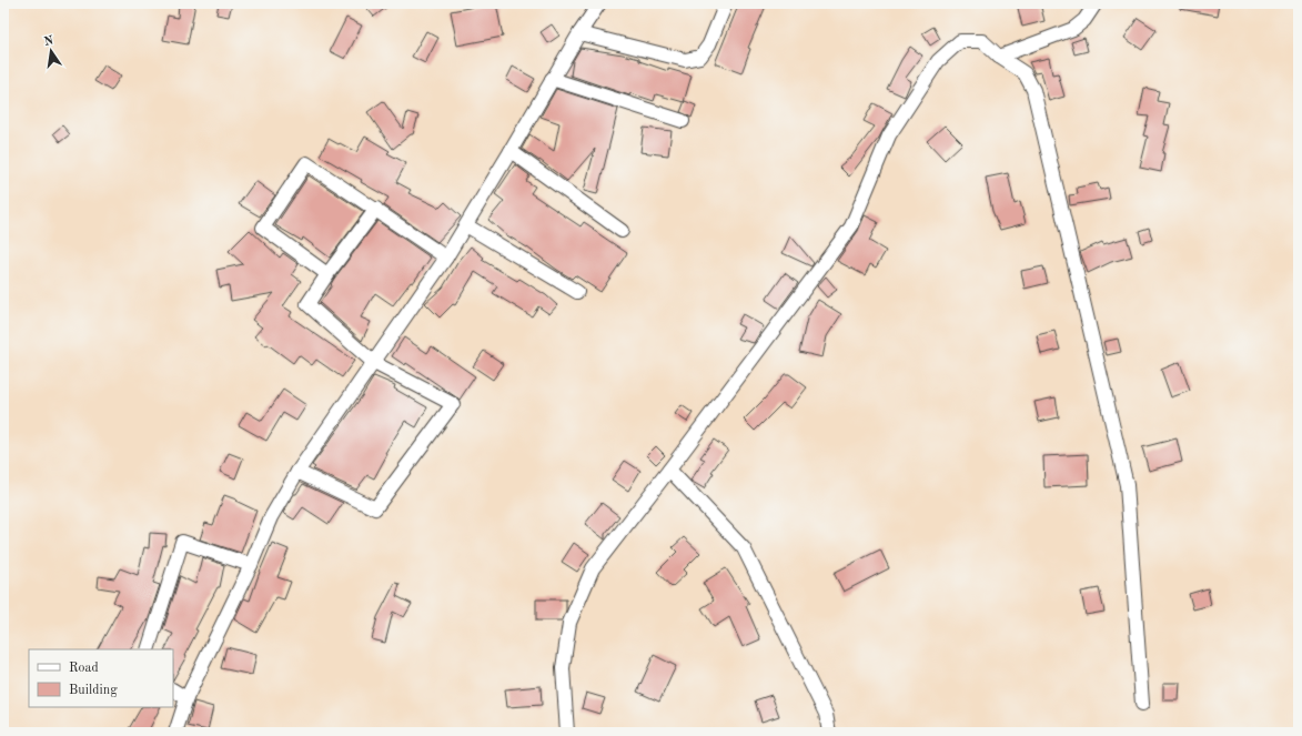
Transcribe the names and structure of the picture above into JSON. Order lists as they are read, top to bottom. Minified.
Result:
{"legend":["Road","Building"],"north":"top"}
